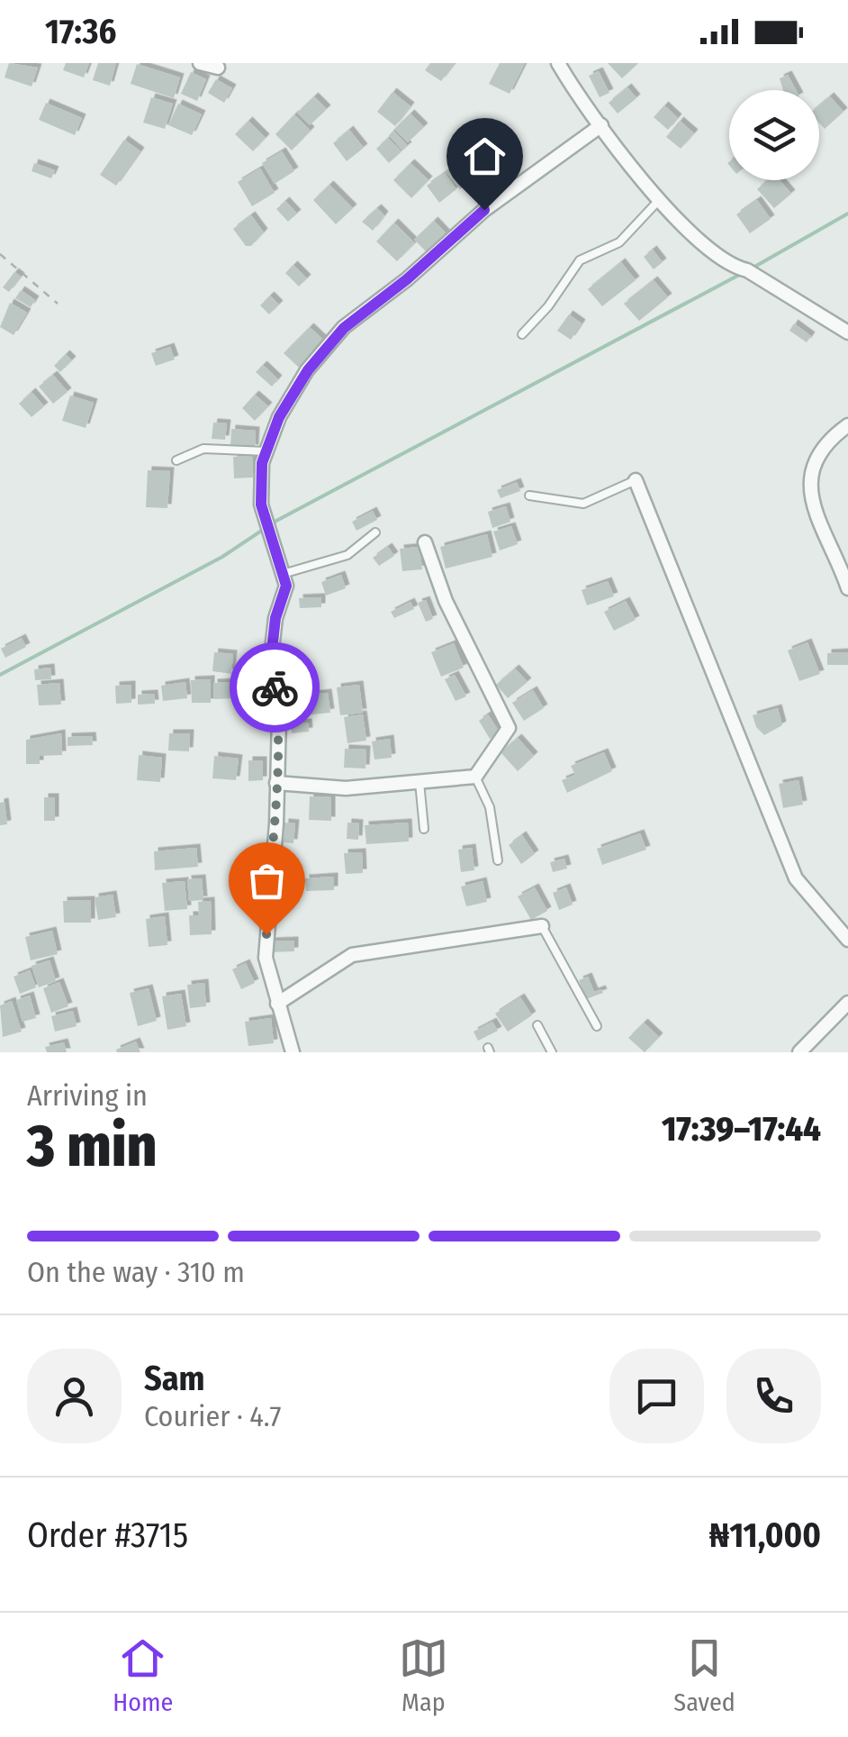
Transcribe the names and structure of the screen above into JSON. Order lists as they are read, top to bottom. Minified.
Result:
{"page":{"status":"17:36","heading":["3 min","Arriving in","17:39–17:44"],"panel":["Sam","Courier · 4.7","Order #3715","₦11,000"],"bar":"On the way · 310 m","tabs":["Home","Map","Saved"]}}
